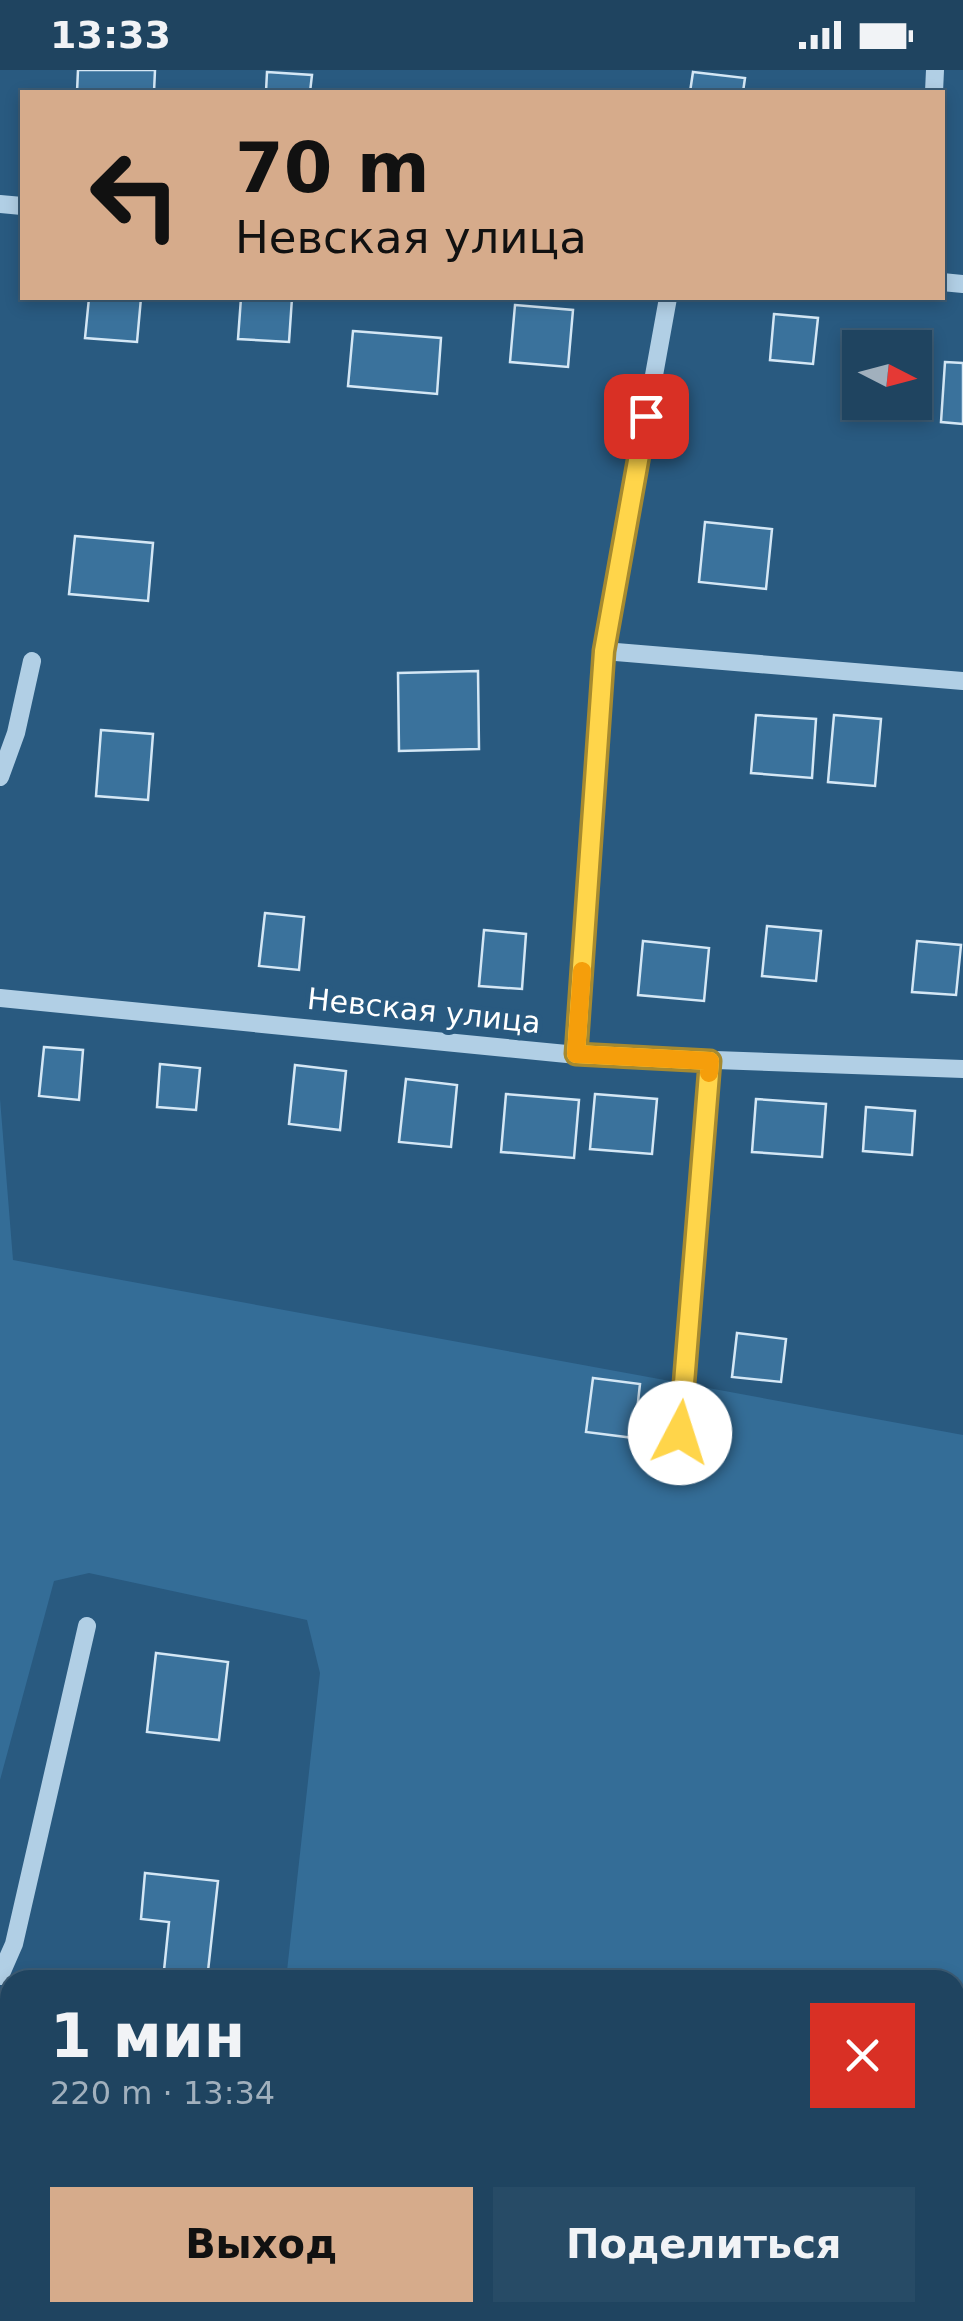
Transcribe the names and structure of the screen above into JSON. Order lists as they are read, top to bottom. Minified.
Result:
{"streets":{"street":["Невская улица"]},"north":"right","page":{"status":"13:33","turn":["70 m","Невская улица"],"heading":["1 мин","220 m · 13:34"],"buttons":["Выход","Поделиться"]}}
